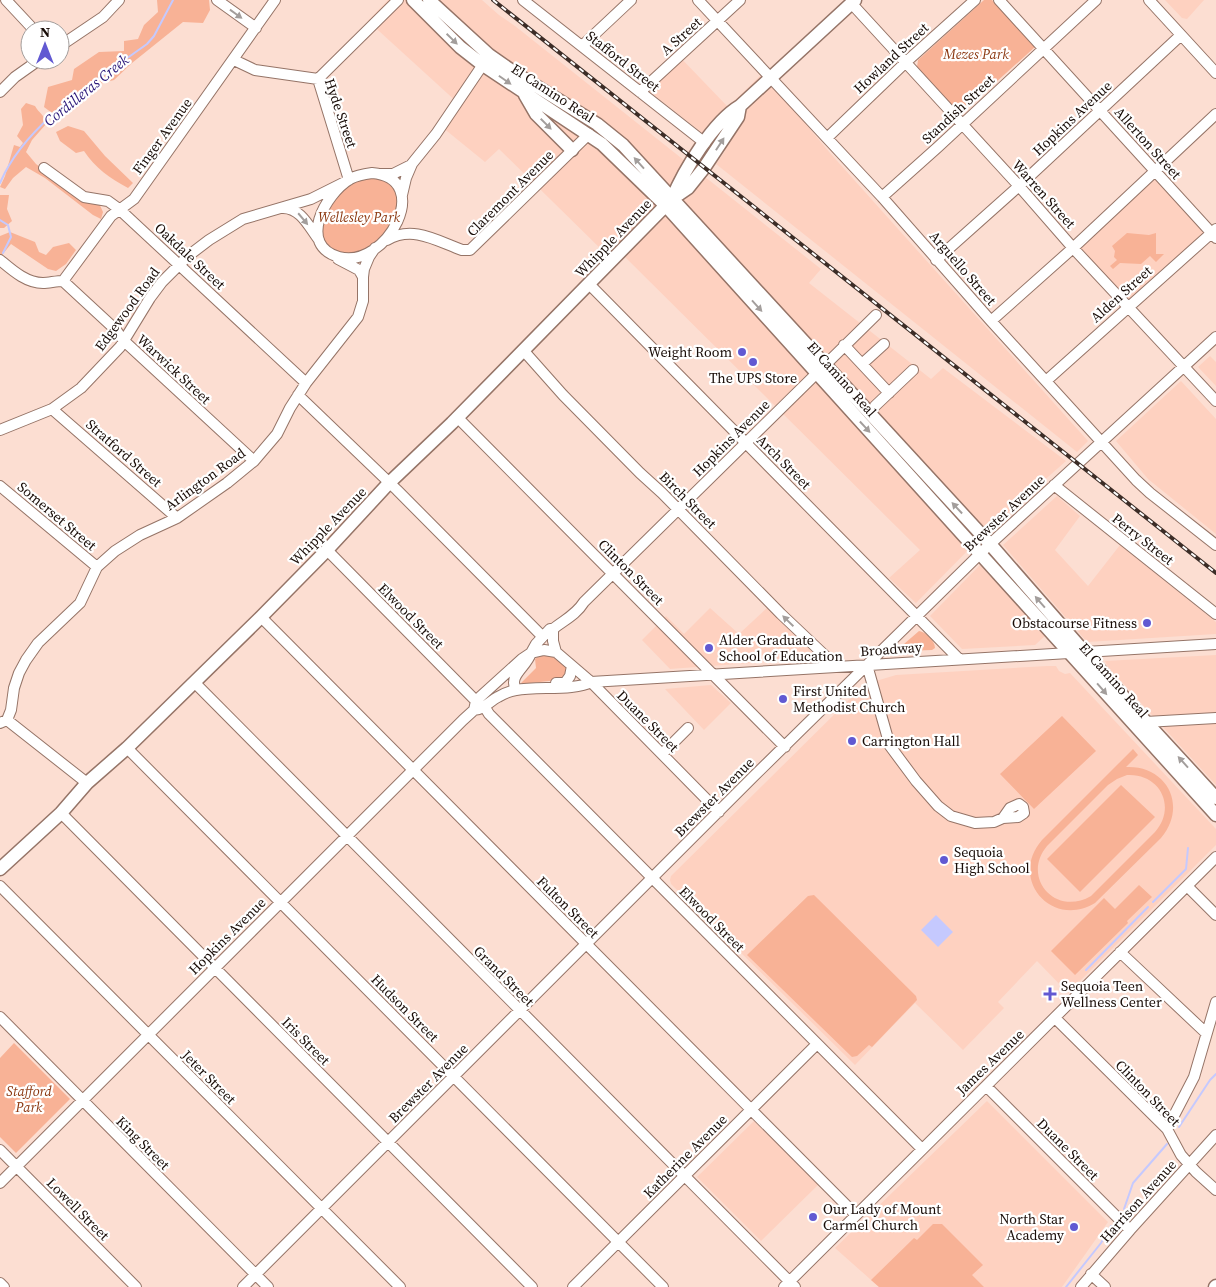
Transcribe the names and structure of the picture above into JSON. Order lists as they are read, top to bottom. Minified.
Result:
{"streets":{"main road":["El Camino Real","Whipple Avenue"],"street":["A Street","Howland Street","Stafford Street","Standish Street","Hyde Street","Hopkins Avenue","Finger Avenue","Allerton Street","Claremont Avenue","Warren Street","Oakdale Street","Arguello Street","Alden Street","Edgewood Road","Warwick Street","Stratford Street","Arch Street","Arlington Road","Birch Street","Brewster Avenue","Somerset Street","Perry Street","Clinton Street","Elwood Street","Broadway","Duane Street","Fulton Street","Grand Street","Hudson Street","Iris Street","James Avenue","Jeter Street","King Street","Katherine Avenue","Harrison Avenue","Lowell Street"]},"crossings":[["A Street","Stafford Street"],["A Street","Arguello Street"],["Howland Street","Warren Street"],["Howland Street","Arguello Street"],["Stafford Street","Whipple Avenue"],["El Camino Real","Hopkins Avenue"],["El Camino Real","Claremont Avenue"],["El Camino Real","Whipple Avenue"],["El Camino Real","Brewster Avenue"],["El Camino Real","Broadway"],["Standish Street","Allerton Street"],["Standish Street","Warren Street"],["Standish Street","Arguello Street"],["Hyde Street","Finger Avenue"],["Hyde Street","Edgewood Road"],["Hyde Street","Arlington Road"],["Hopkins Avenue","Allerton Street"],["Hopkins Avenue","Warren Street"],["Hopkins Avenue","Arguello Street"],["Hopkins Avenue","Arch Street"],["Hopkins Avenue","Birch Street"],["Hopkins Avenue","Clinton Street"],["Hopkins Avenue","Elwood Street"],["Hopkins Avenue","Broadway"],["Hopkins Avenue","Fulton Street"],["Hopkins Avenue","Grand Street"],["Hopkins Avenue","Hudson Street"],["Hopkins Avenue","Iris Street"],["Hopkins Avenue","Jeter Street"],["Hopkins Avenue","King Street"],["Hopkins Avenue","Lowell Street"],["Finger Avenue","Oakdale Street"],["Finger Avenue","Warwick Street"],["Allerton Street","Alden Street"],["Warren Street","Whipple Avenue"],["Warren Street","Alden Street"],["Warren Street","Brewster Avenue"],["Whipple Avenue","Arguello Street"],["Whipple Avenue","Arch Street"],["Whipple Avenue","Birch Street"],["Whipple Avenue","Clinton Street"],["Whipple Avenue","Elwood Street"],["Whipple Avenue","Fulton Street"],["Whipple Avenue","Grand Street"],["Whipple Avenue","Hudson Street"],["Whipple Avenue","Iris Street"],["Oakdale Street","Edgewood Road"],["Oakdale Street","Arlington Road"],["Arguello Street","Alden Street"],["Arguello Street","Brewster Avenue"],["Edgewood Road","Warwick Street"],["Edgewood Road","Stratford Street"],["Edgewood Road","Arlington Road"],["Warwick Street","Arlington Road"],["Stratford Street","Arlington Road"],["Arch Street","Brewster Avenue"],["Arch Street","Broadway"],["Arlington Road","Somerset Street"],["Birch Street","Broadway"],["Brewster Avenue","Perry Street"],["Brewster Avenue","Clinton Street"],["Brewster Avenue","Elwood Street"],["Brewster Avenue","Broadway"],["Brewster Avenue","Duane Street"],["Brewster Avenue","Fulton Street"],["Brewster Avenue","Grand Street"],["Brewster Avenue","Hudson Street"],["Brewster Avenue","Iris Street"],["Brewster Avenue","Jeter Street"],["Brewster Avenue","King Street"],["Clinton Street","Broadway"],["Clinton Street","James Avenue"],["Clinton Street","Harrison Avenue"],["Elwood Street","Broadway"],["Elwood Street","James Avenue"],["Elwood Street","Katherine Avenue"],["Broadway","Duane Street"],["Duane Street","James Avenue"],["Duane Street","Harrison Avenue"],["Fulton Street","James Avenue"],["Fulton Street","Katherine Avenue"],["Grand Street","James Avenue"],["Grand Street","Katherine Avenue"],["Hudson Street","Katherine Avenue"]],"one_way":["Birch Street"],"water":["Cordilleras Creek"],"parks":["Mezes Park","Wellesley Park","Stafford Park"],"places":{"other":["Weight Room","The UPS Store","Obstacourse Fitness","Alder Graduate School of Education","First United Methodist Church","Carrington Hall","Sequoia High School","Our Lady of Mount Carmel Church","North Star Academy"],"health":["Sequoia Teen Wellness Center"]},"north":"top"}
